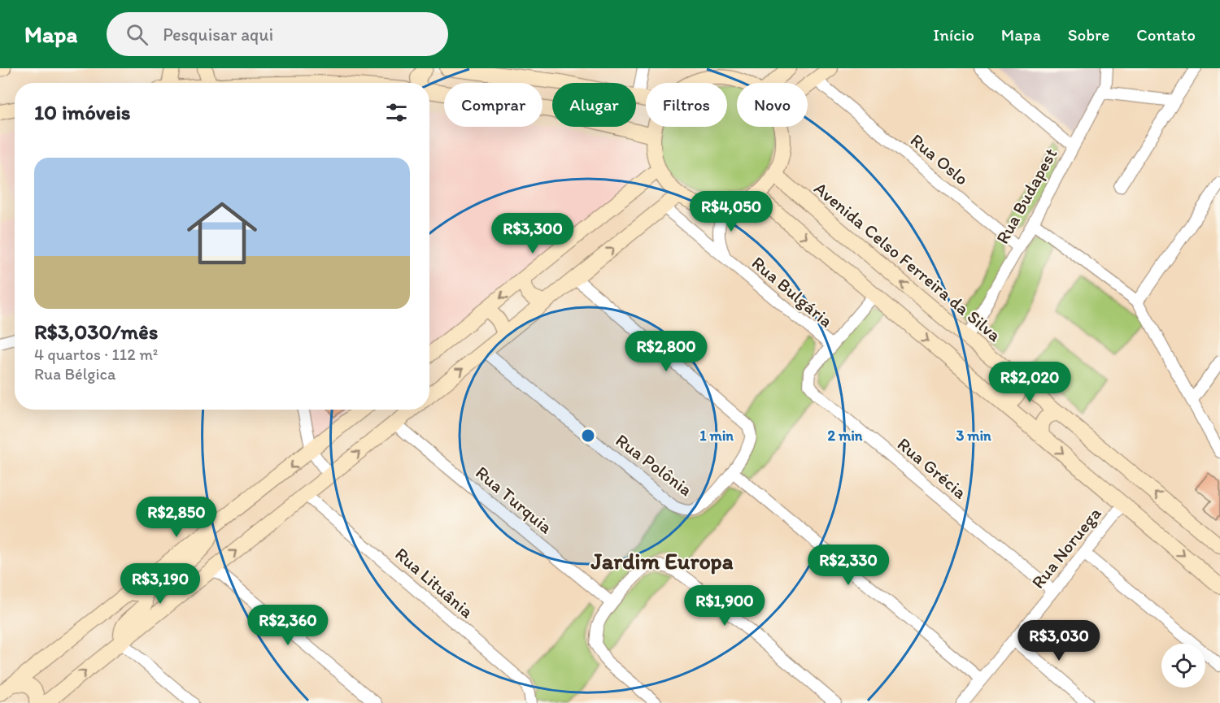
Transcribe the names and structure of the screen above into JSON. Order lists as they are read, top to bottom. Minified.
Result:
{"streets":{"main road":["Avenida Celso Ferreira da Silva"],"street":["Rua Oslo","Rua Budapest","Rua Bulgária","Rua Polônia","Rua Grécia","Rua Turquia","Rua Noruega","Rua Lituânia"]},"crossings":[["Rua Oslo","Rua Budapest"],["Rua Budapest","Avenida Celso Ferreira da Silva"],["Rua Bulgária","Rua Grécia"],["Rua Grécia","Rua Noruega"]],"districts":["Jardim Europa"],"page":{"header":"Mapa","search":"Pesquisar aqui","nav":["Início","Mapa","Sobre","Contato"],"chip":["Comprar","Alugar","Filtros","Novo"],"heading":"10 imóveis","list":[{"name":"R$3,030/mês","note":"4 quartos · 112 m² · Rua Bélgica"}],"price":["R$4,050","R$3,300","R$2,800","R$2,020","R$2,850","R$2,330","R$3,190","R$1,900","R$2,360","R$3,030"]},"rings":["1 min","2 min","3 min"]}
